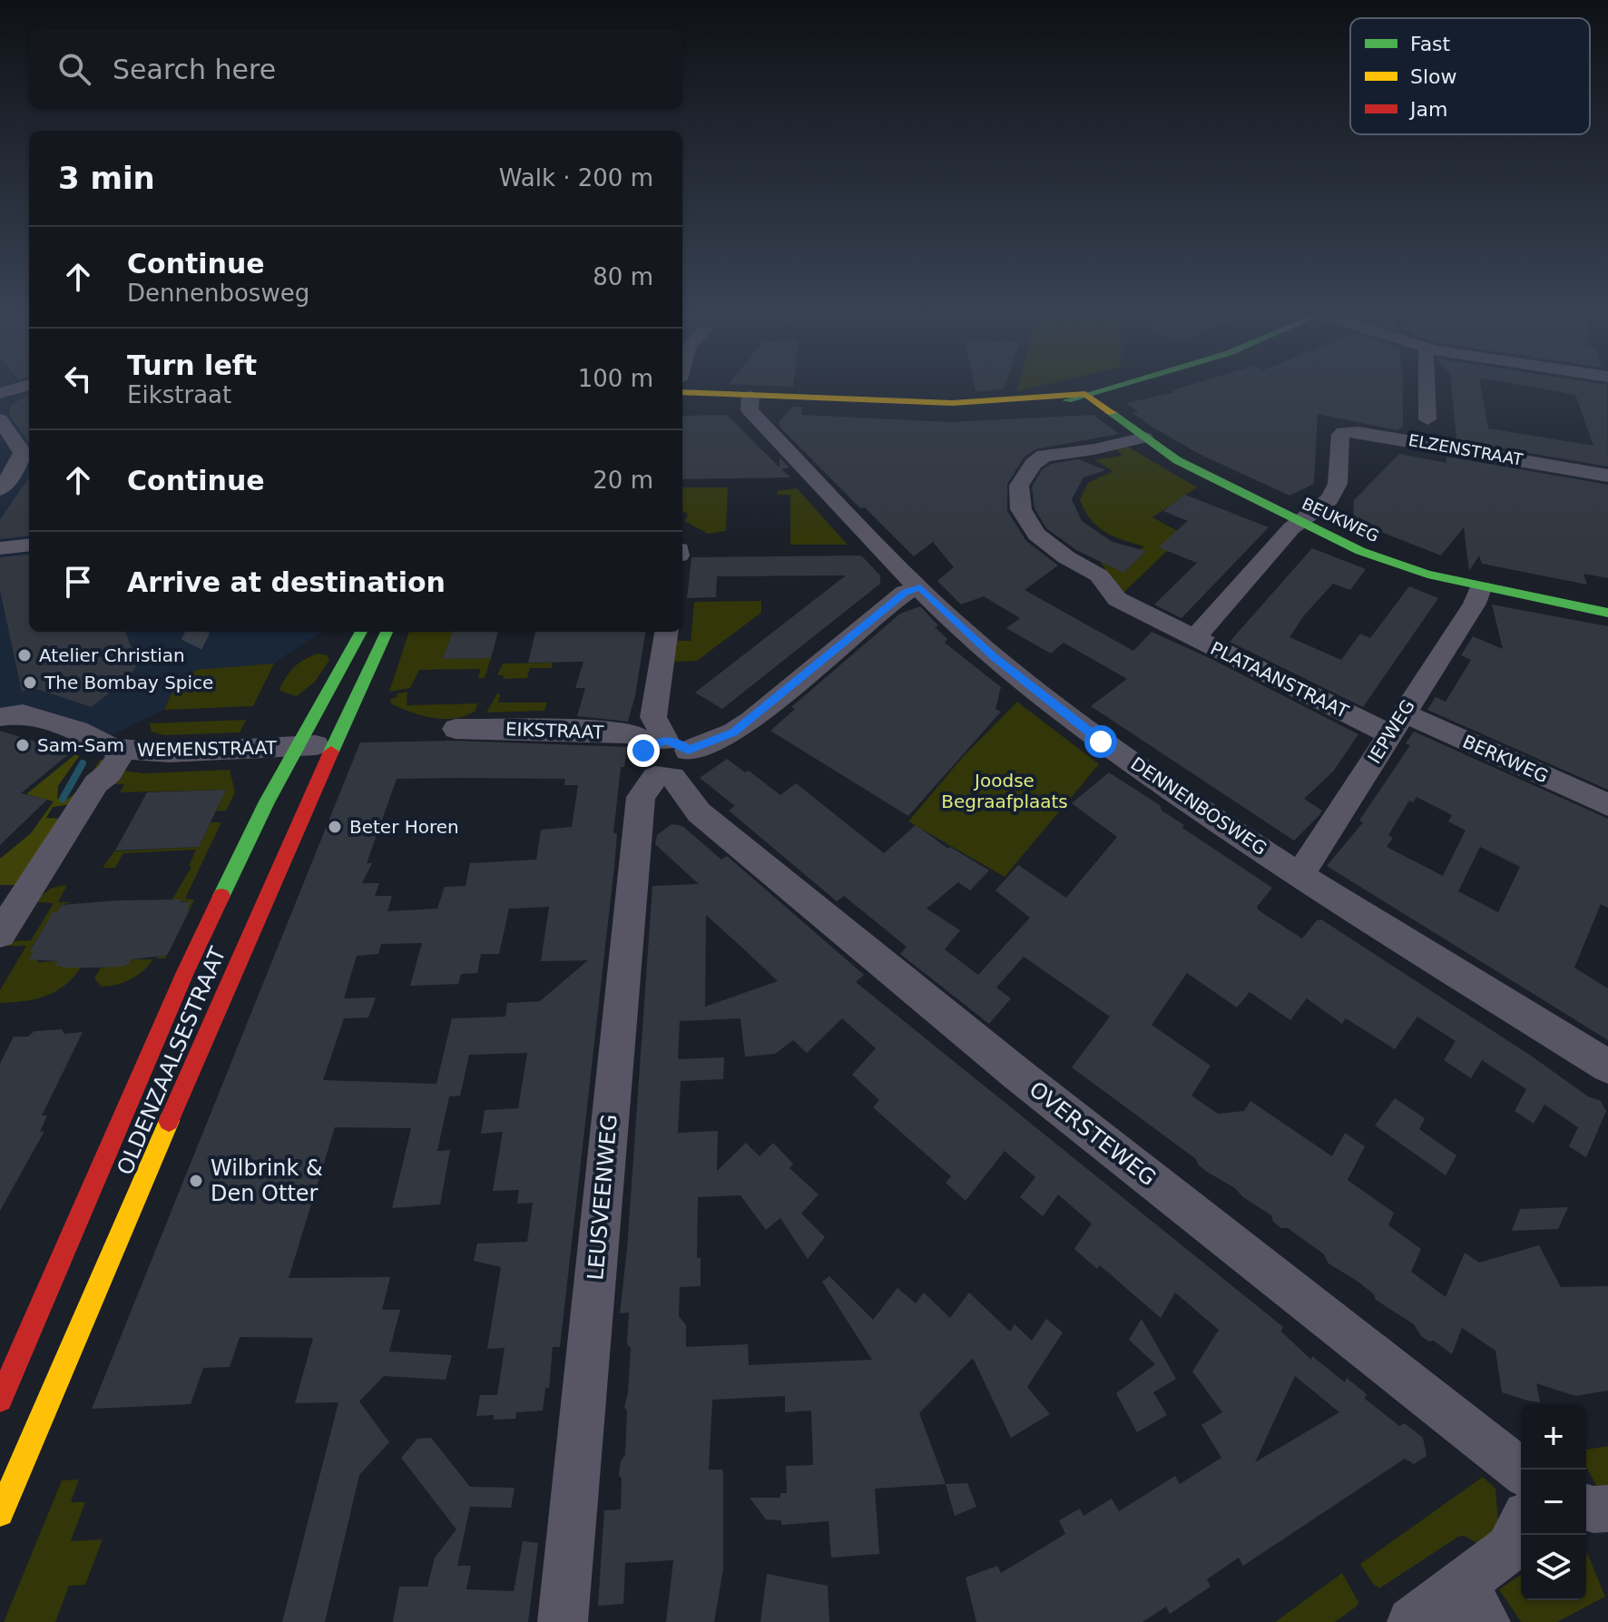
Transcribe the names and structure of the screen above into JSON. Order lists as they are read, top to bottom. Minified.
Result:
{"streets":{"main road":["BEUKWEG","OLDENZAALSESTRAAT"],"street":["ELZENSTRAAT","PLATAANSTRAAT","EIKSTRAAT","IEPWEG","WEMENSTRAAT","BERKWEG","DENNENBOSWEG","OVERSTEWEG","LEUSVEENWEG"]},"crossings":[["ELZENSTRAAT","BEUKWEG"],["ELZENSTRAAT","PLATAANSTRAAT"],["BEUKWEG","PLATAANSTRAAT"],["BEUKWEG","IEPWEG"],["PLATAANSTRAAT","IEPWEG"],["PLATAANSTRAAT","BERKWEG"],["EIKSTRAAT","OVERSTEWEG"],["EIKSTRAAT","LEUSVEENWEG"],["IEPWEG","BERKWEG"],["IEPWEG","DENNENBOSWEG"],["WEMENSTRAAT","OLDENZAALSESTRAAT"],["OVERSTEWEG","LEUSVEENWEG"]],"parks":["Joodse Begraafplaats"],"places":["Atelier Christian","The Bombay Spice","Sam-Sam","Beter Horen","Wilbrink & Den Otter"],"legend":["Fast","Slow","Jam"],"page":{"search":"Search here","heading":["3 min","Walk · 200 m"],"list":[["Continue","Dennenbosweg","80 m"],["Turn left","Eikstraat","100 m"],["Continue","20 m"],"Arrive at destination"],"map_buttons":["+","−"]}}
